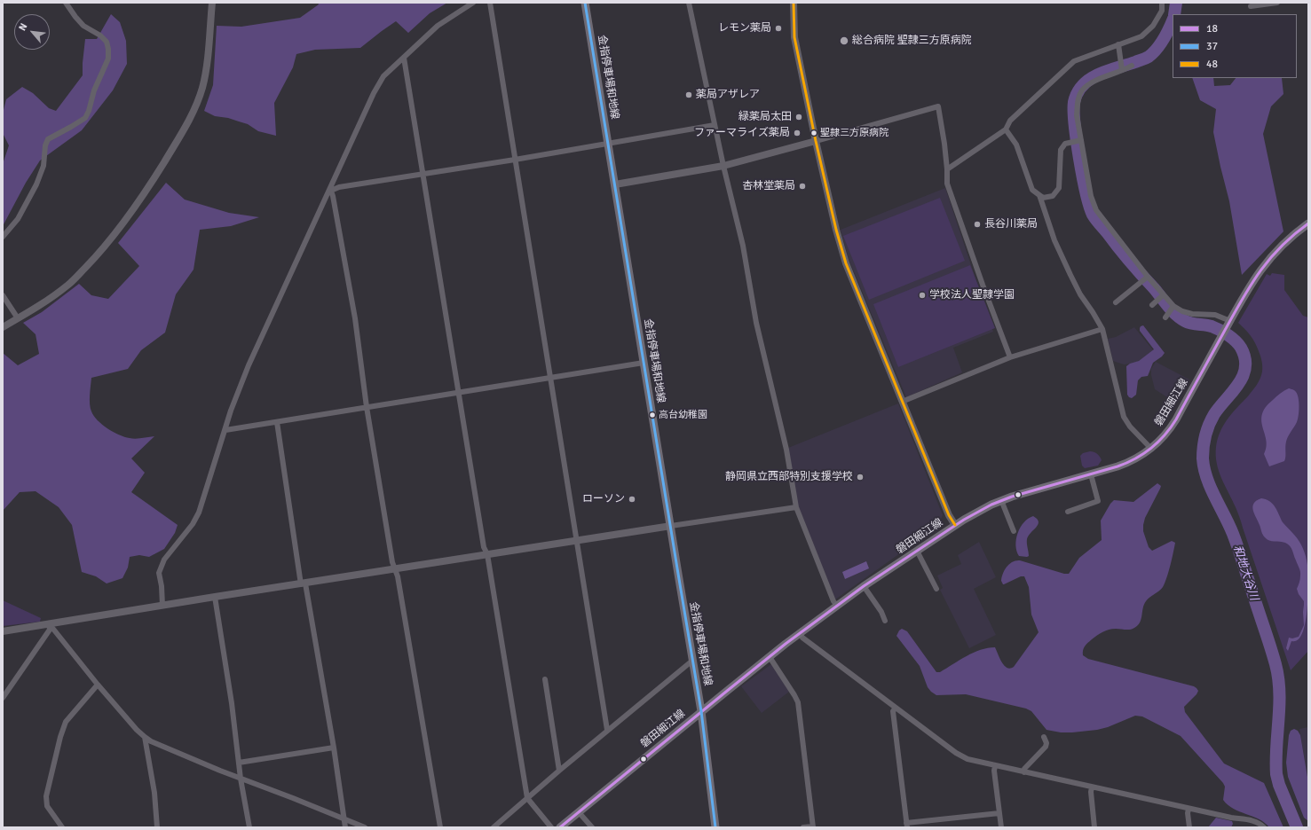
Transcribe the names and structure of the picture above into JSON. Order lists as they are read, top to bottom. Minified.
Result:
{"streets":{"main road":["金指停車場和地線","磐田細江線"]},"crossings":[["金指停車場和地線","磐田細江線"]],"water":["和地大谷川"],"places":["レモン薬局","総合病院 聖隷三方原病院","薬局アザレア","緑薬局太田","ファーマライズ薬局","聖隷三方原病院","杏林堂薬局","長谷川薬局","学校法人聖隷学園","高台幼稚園","静岡県立西部特別支援学校","ローソン"],"lines":["transit line 37","transit line 48","transit line 18"],"legend":["18","37","48"],"north":"top left"}
